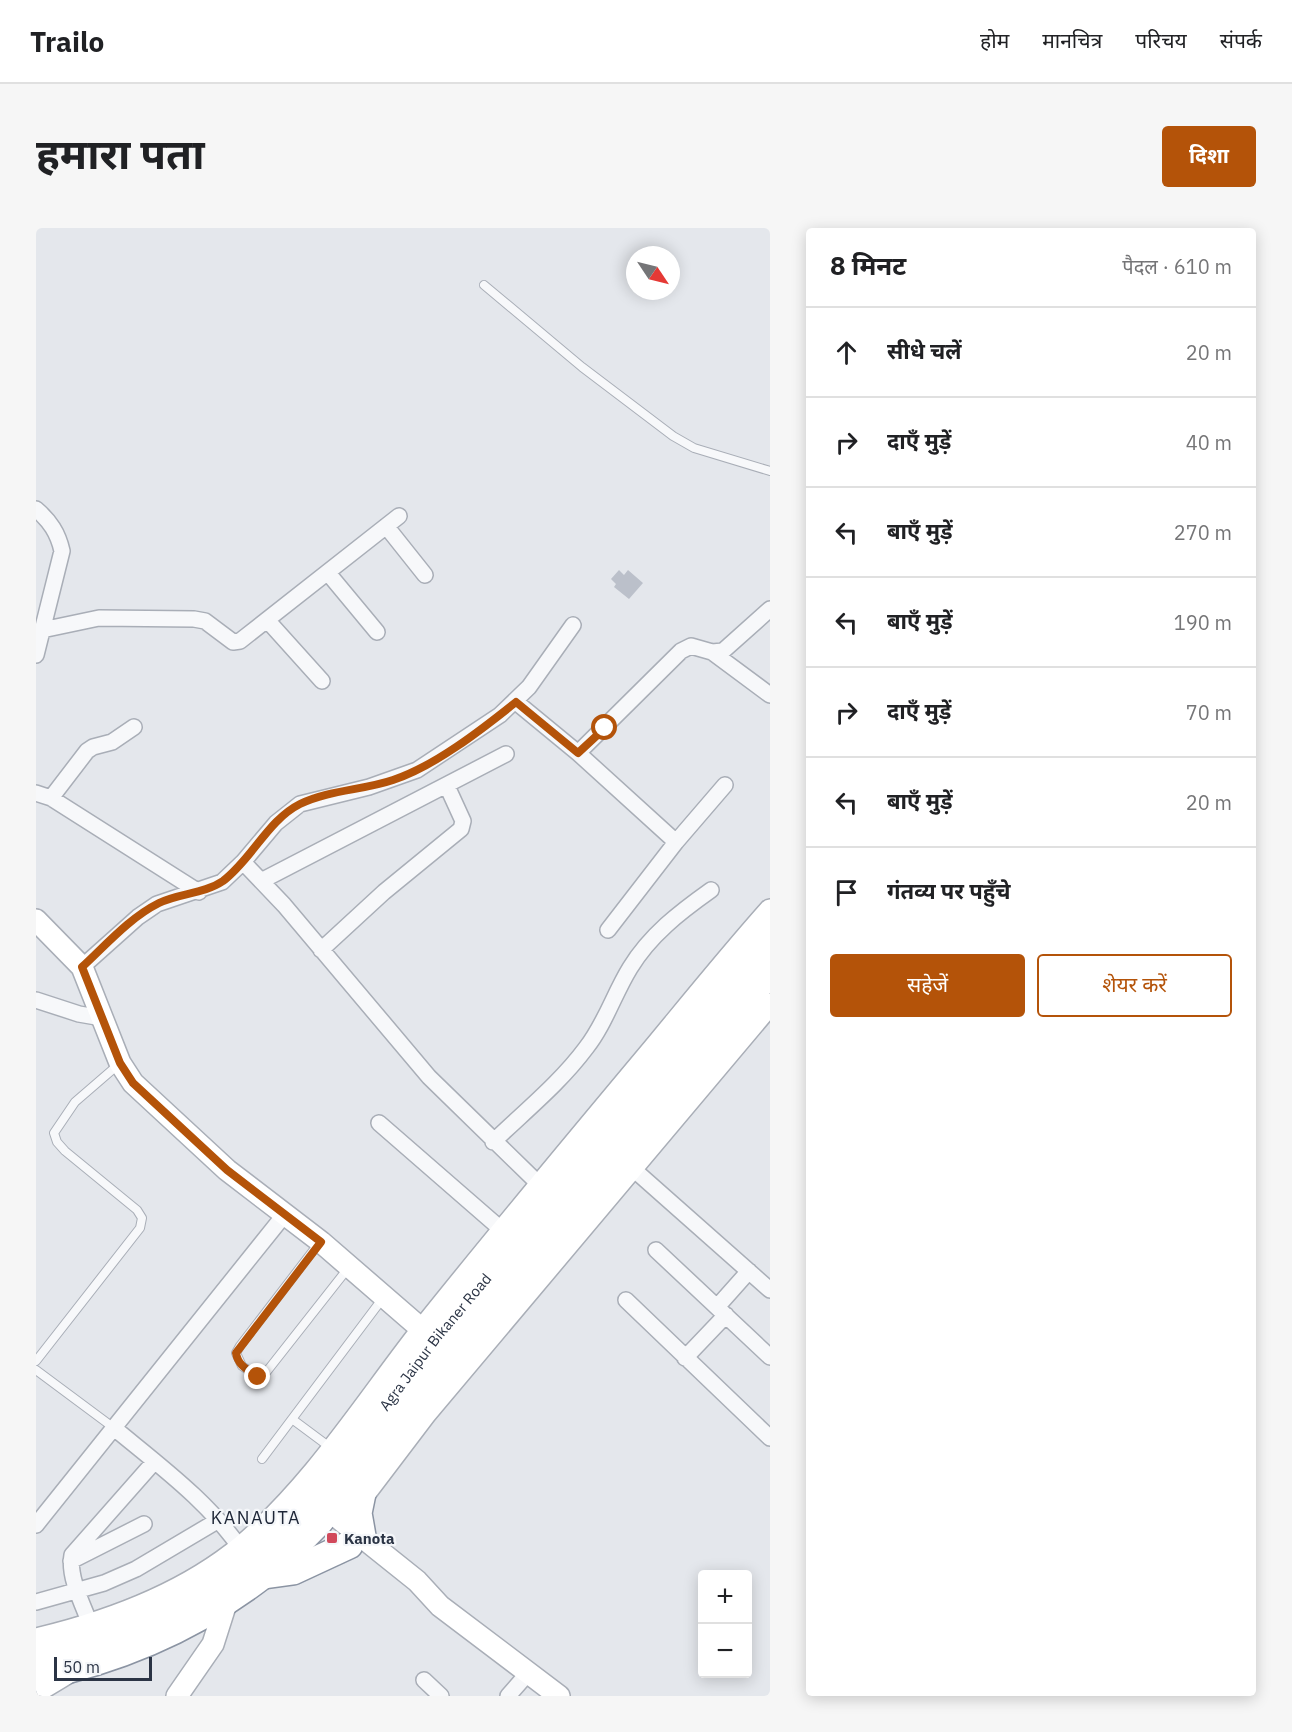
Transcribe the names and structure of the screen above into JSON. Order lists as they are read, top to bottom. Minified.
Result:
{"streets":{"highway":["Agra Jaipur Bikaner Road"]},"districts":["KANAUTA"],"places":{"transit":["Kanota"]},"scale_bar":"50 m","north":"bottom right","page":{"header":"Trailo","nav":["होम","मानचित्र","परिचय","संपर्क"],"title":"हमारा पता","buttons":["दिशा",["सहेजें","शेयर करें"]],"heading":["8 मिनट","पैदल · 610 m"],"list":[["सीधे चलें","20 m"],["दाएँ मुड़ें","40 m"],["बाएँ मुड़ें","270 m"],["बाएँ मुड़ें","190 m"],["दाएँ मुड़ें","70 m"],["बाएँ मुड़ें","20 m"],"गंतव्य पर पहुँचे"],"map_buttons":["+","−"],"scale":"50 m"}}
